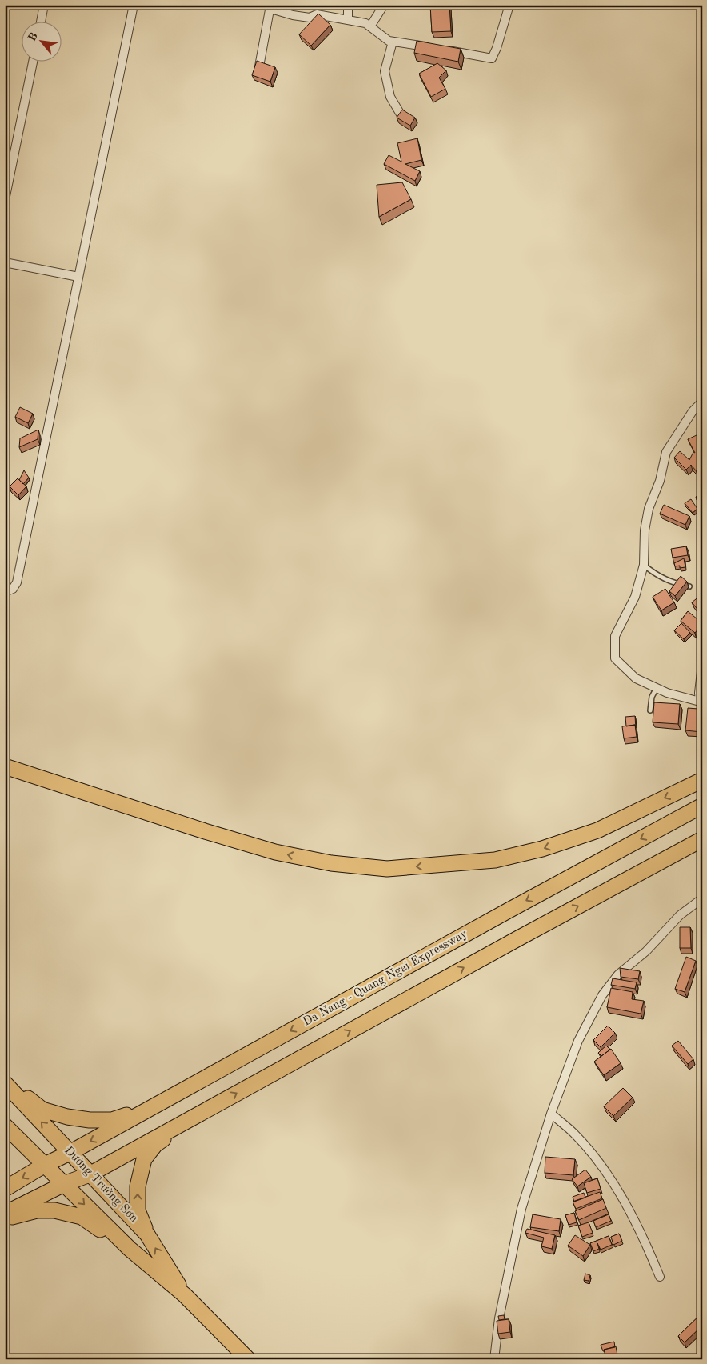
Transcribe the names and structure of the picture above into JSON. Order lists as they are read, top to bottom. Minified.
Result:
{"streets":{"highway":["Da Nang - Quang Ngai Expressway","Đường Trường Sơn"]},"crossings":[["Da Nang - Quang Ngai Expressway","Đường Trường Sơn"]],"north":"top left"}
